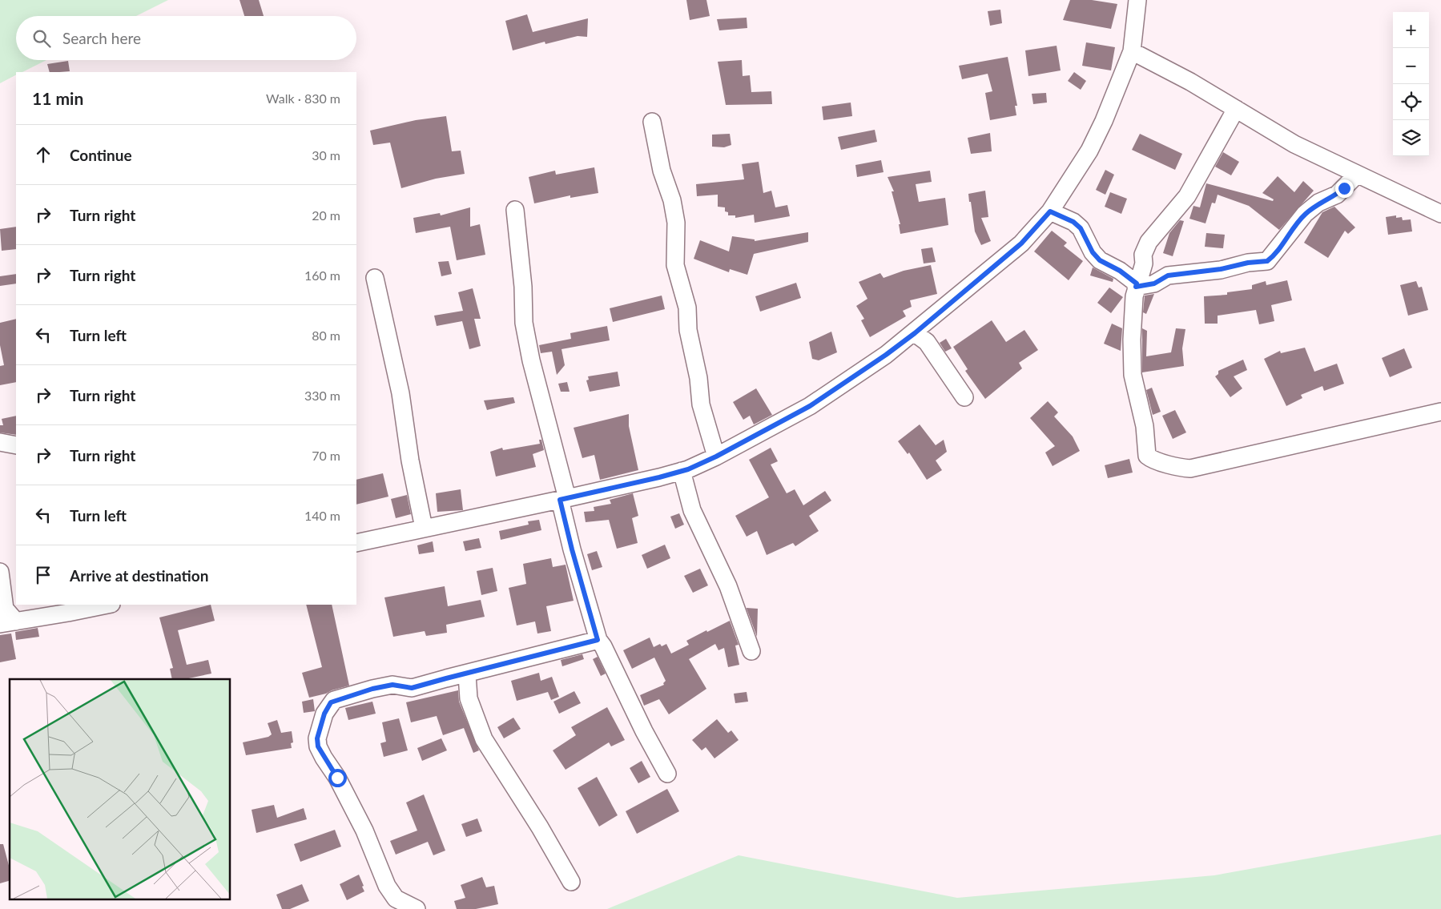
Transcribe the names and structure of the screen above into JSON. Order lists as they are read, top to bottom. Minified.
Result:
{"page":{"map_buttons":["+","−"],"search":"Search here","heading":["11 min","Walk · 830 m"],"list":[["Continue","30 m"],["Turn right","20 m"],["Turn right","160 m"],["Turn left","80 m"],["Turn right","330 m"],["Turn right","70 m"],["Turn left","140 m"],"Arrive at destination"]}}
